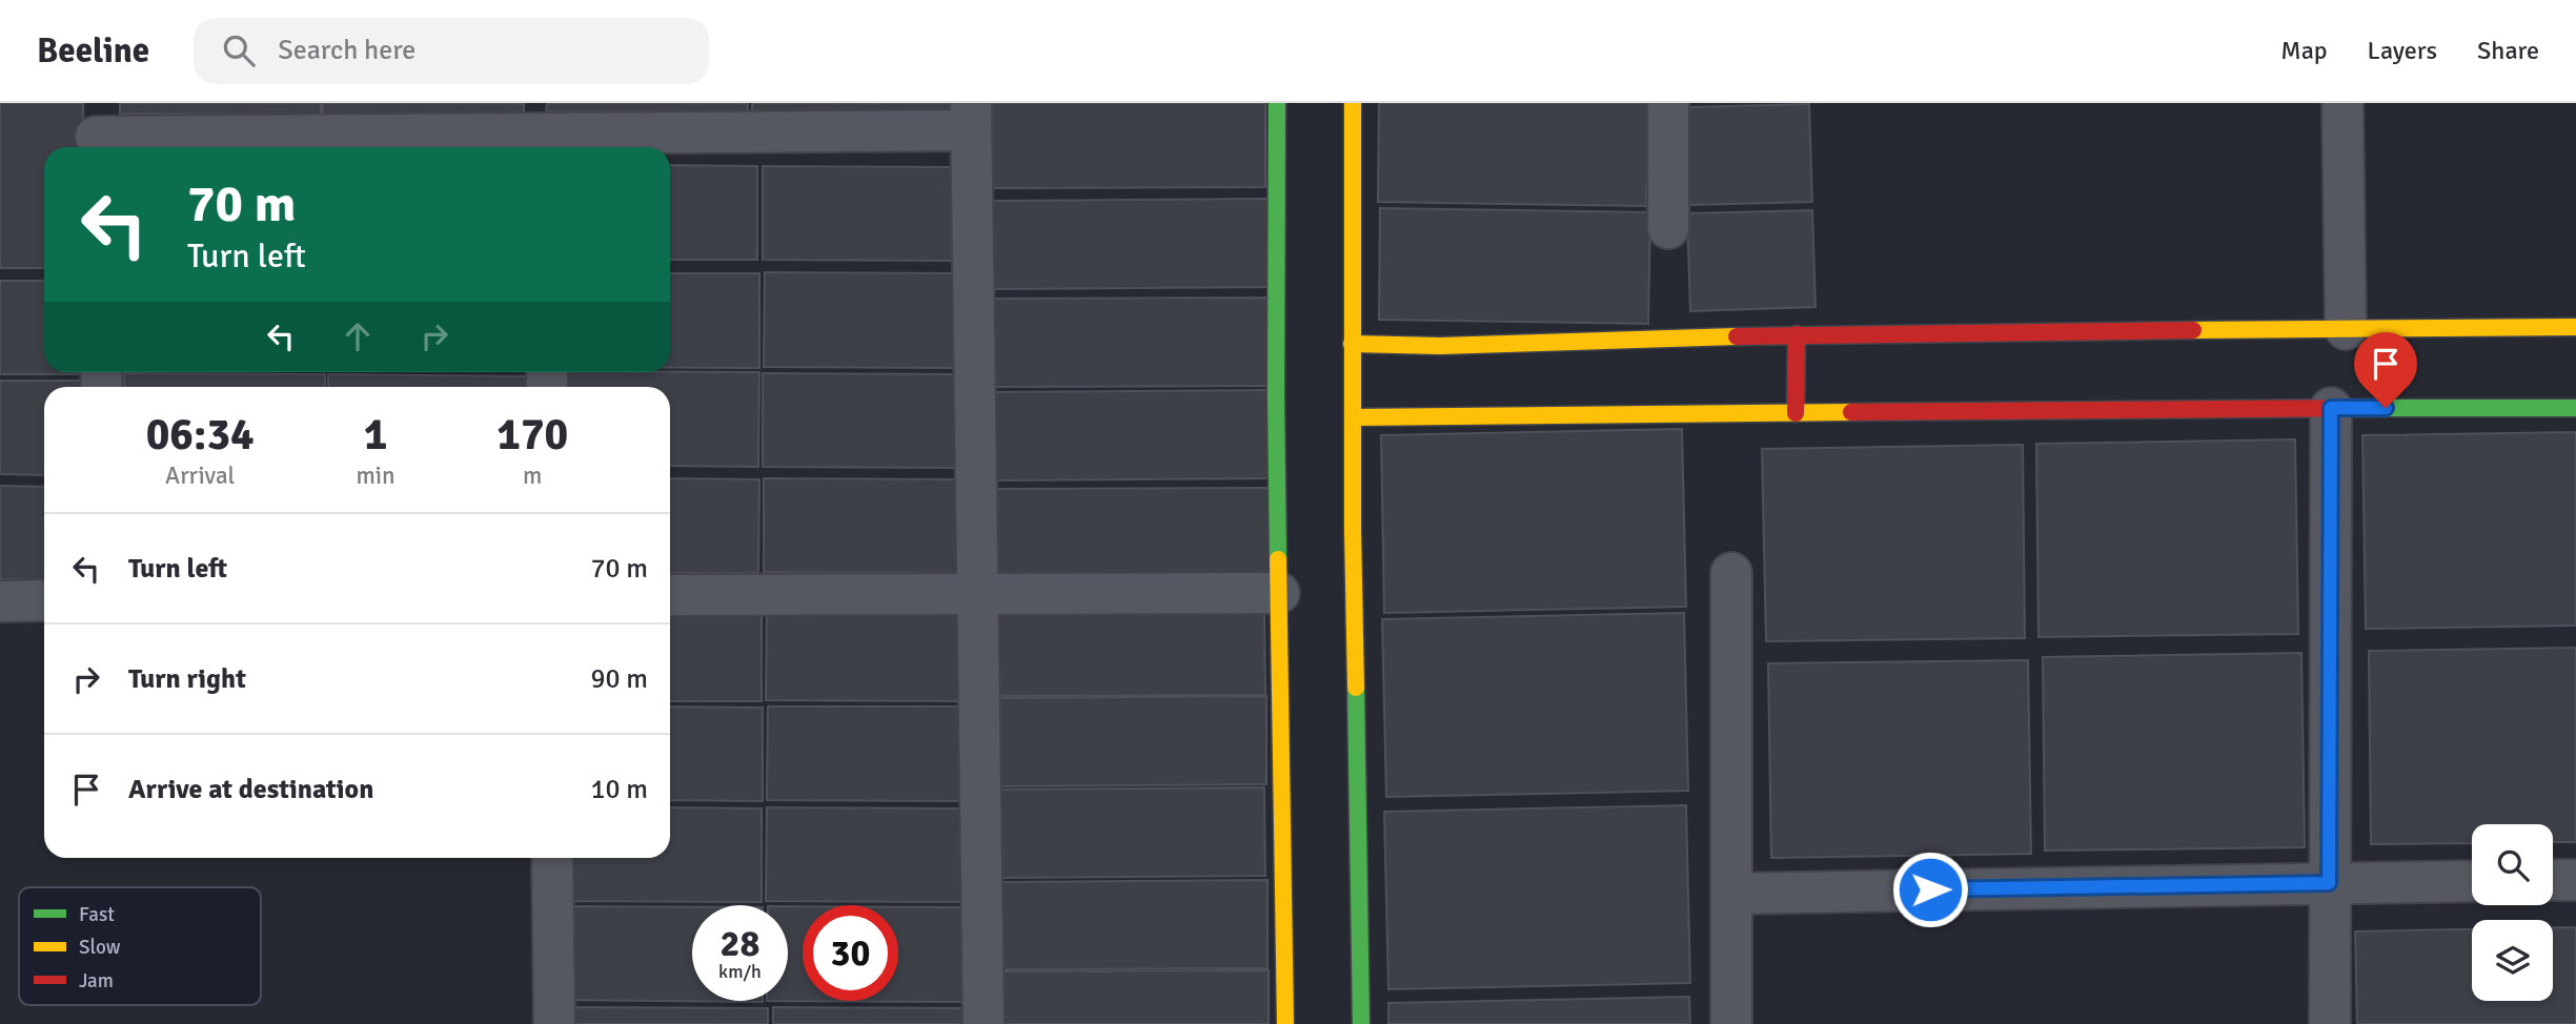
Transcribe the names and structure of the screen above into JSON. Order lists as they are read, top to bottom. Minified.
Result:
{"legend":["Fast","Slow","Jam"],"page":{"header":"Beeline","search":"Search here","nav":["Map","Layers","Share"],"turn":["70 m","Turn left"],"eta":["06:34","Arrival","1","min","170","m"],"list":[{"name":"Turn left","value":"70 m"},{"name":"Turn right","value":"90 m"},{"name":"Arrive at destination","value":"10 m"}],"speed":"28 km/h","limit":"30"}}
